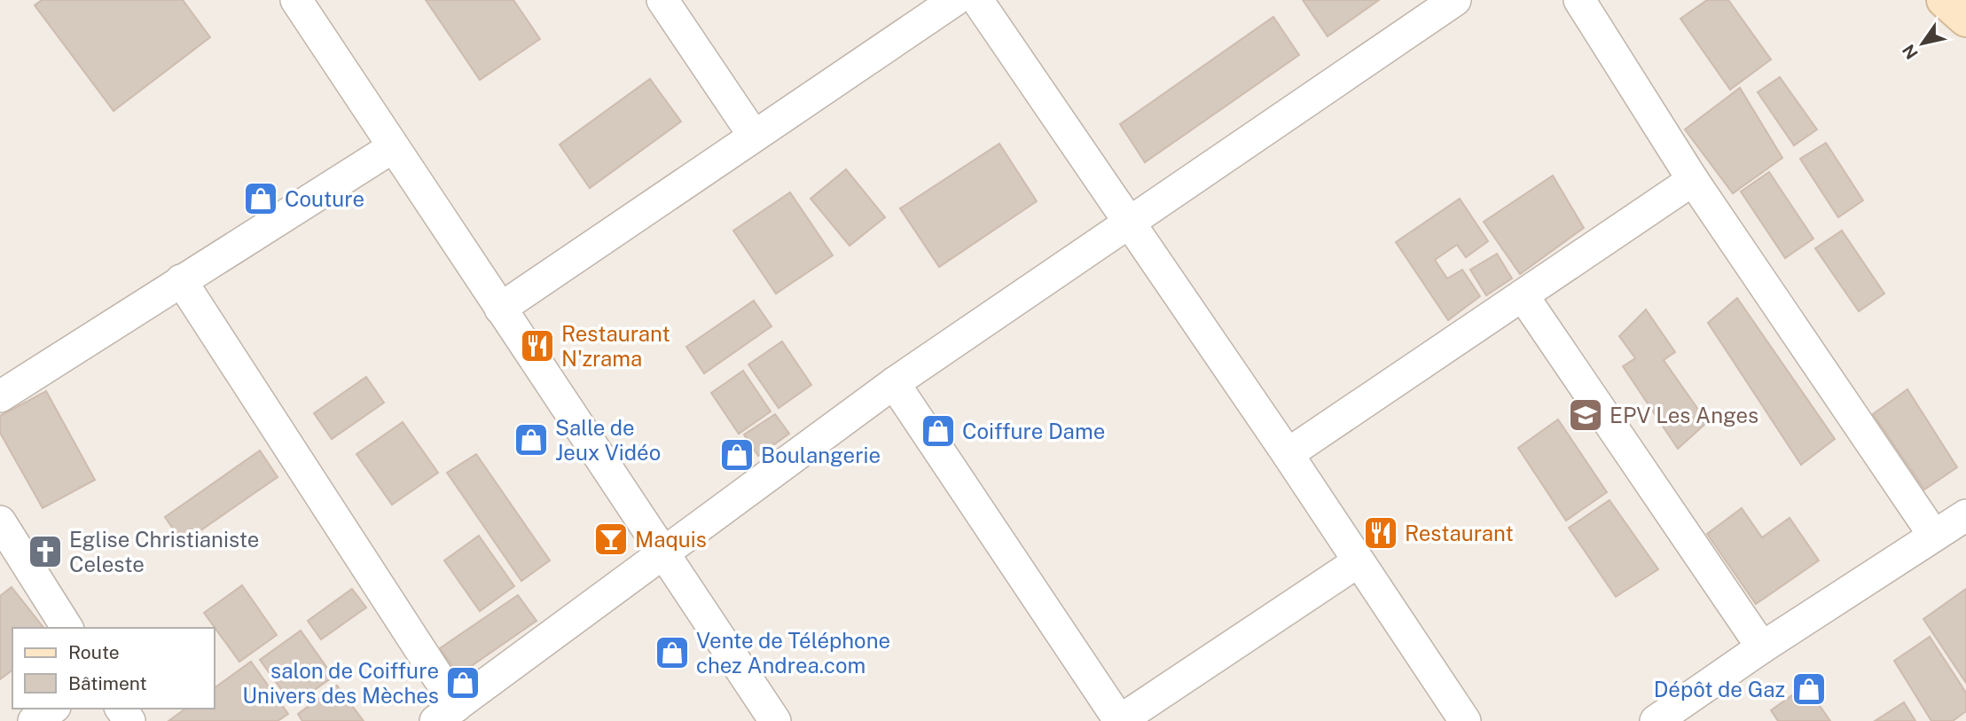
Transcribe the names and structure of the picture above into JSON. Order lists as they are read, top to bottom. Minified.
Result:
{"places":{"shop":["Couture","Coiffure Dame","Salle de Jeux Vidéo","Boulangerie","Vente de Téléphone chez Andrea.com","salon de Coiffure Univers des Mèches","Dépôt de Gaz"],"restaurant":["Restaurant N'zrama","Restaurant"],"school or university":["EPV Les Anges"],"bar":["Maquis"],"church":["Eglise Christianiste Celeste"]},"legend":["Route","Bâtiment"],"north":"bottom left"}
